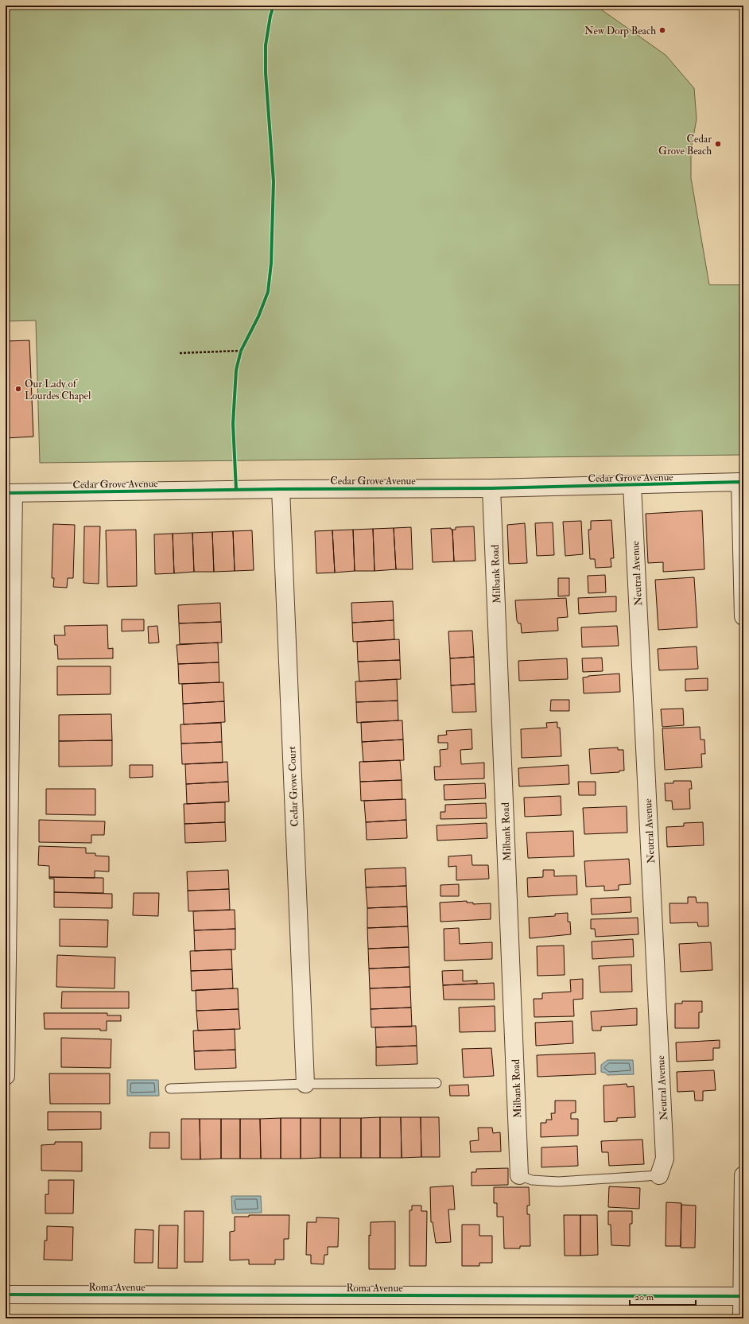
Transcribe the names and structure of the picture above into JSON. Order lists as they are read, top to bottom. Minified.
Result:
{"streets":{"street":["Cedar Grove Avenue","Neutral Avenue","Milbank Road","Cedar Grove Court","Roma Avenue"]},"crossings":[["Cedar Grove Avenue","Neutral Avenue"],["Cedar Grove Avenue","Milbank Road"],["Cedar Grove Avenue","Cedar Grove Court"]],"places":["New Dorp Beach","Cedar Grove Beach","Our Lady of Lourdes Chapel"],"scale_bar":"20 m"}
